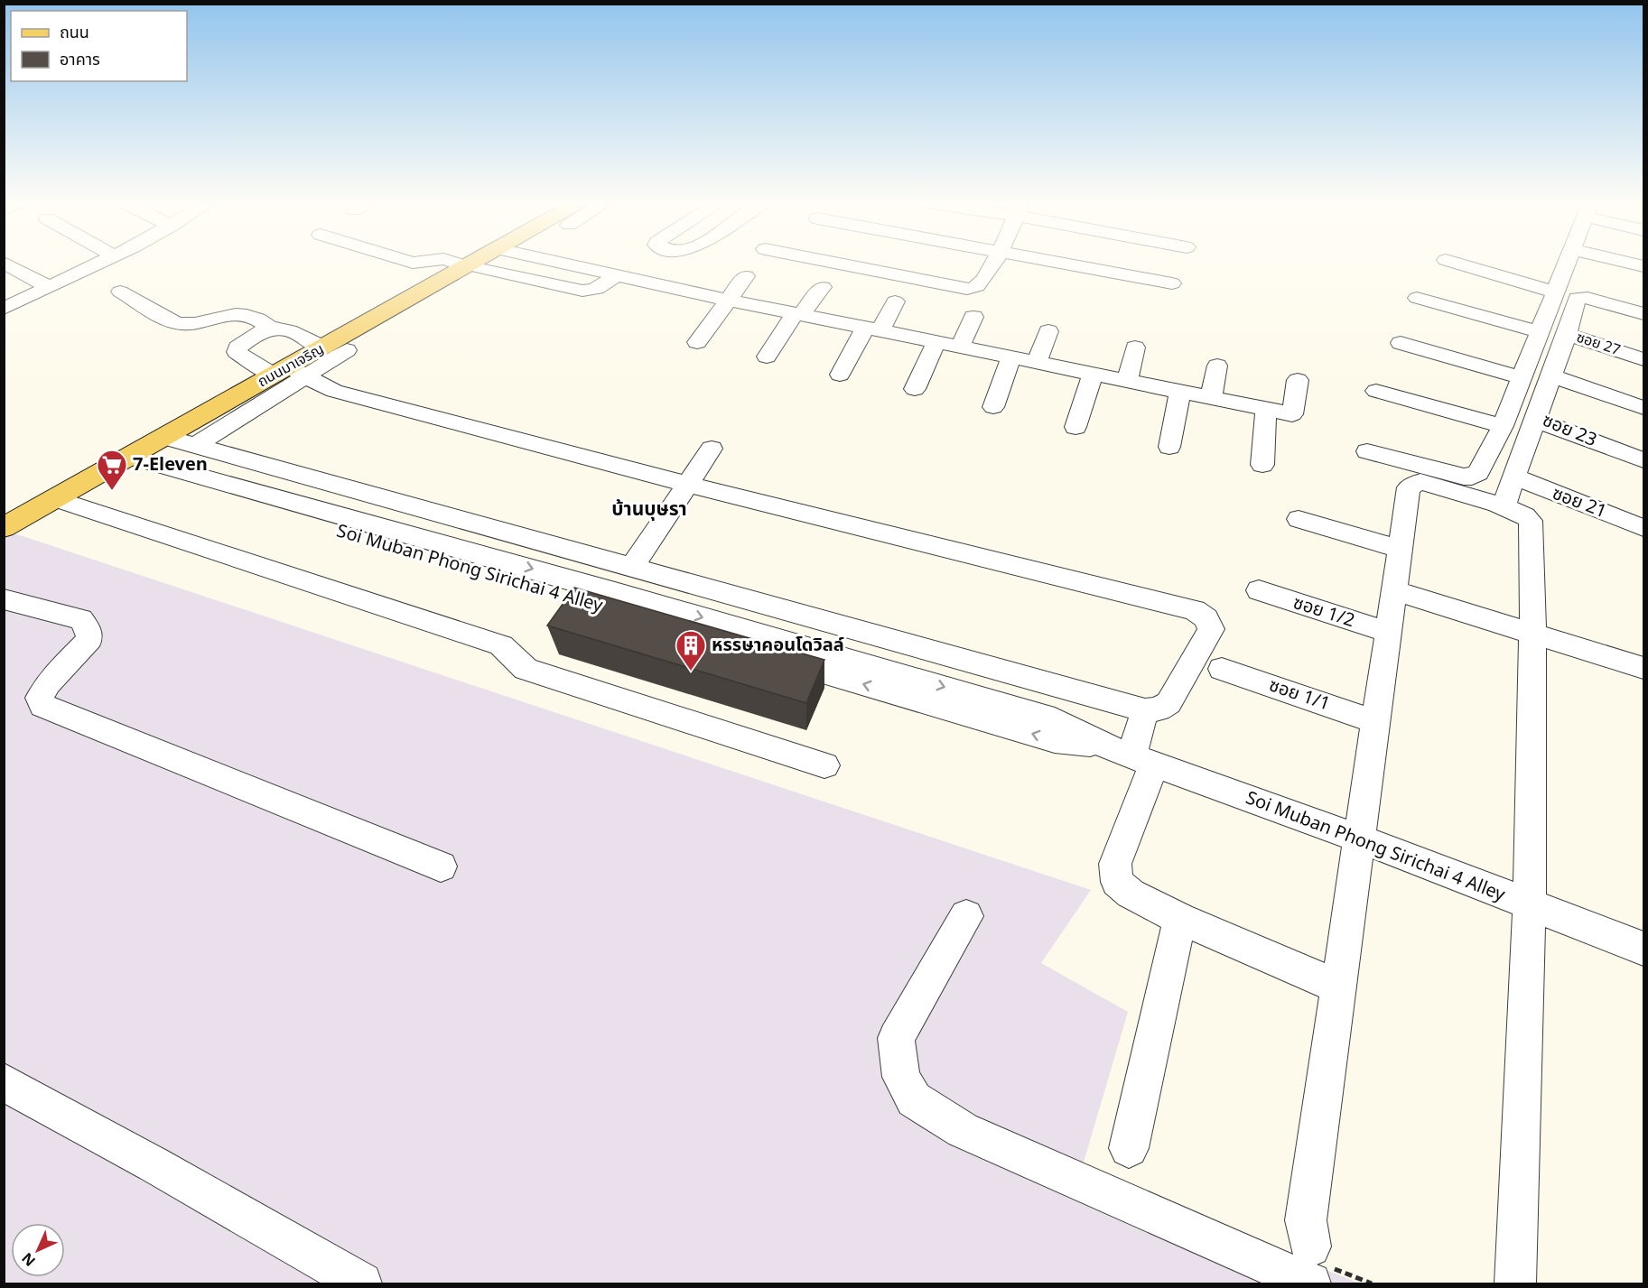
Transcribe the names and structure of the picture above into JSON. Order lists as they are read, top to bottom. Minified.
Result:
{"streets":{"main road":["ถนนมาเจริญ"],"street":["ซอย 27","ซอย 23","ซอย 21","Soi Muban Phong Sirichai 4 Alley","ซอย 1/2","ซอย 1/1"]},"crossings":[["ซอย 27","ซอย 23"],["ถนนมาเจริญ","Soi Muban Phong Sirichai 4 Alley"]],"districts":["บ้านบุษรา"],"places":{"supermarket":["7-Eleven"],"building":["หรรษาคอนโดวิลล์"]},"legend":["ถนน","อาคาร"],"north":"bottom left"}
